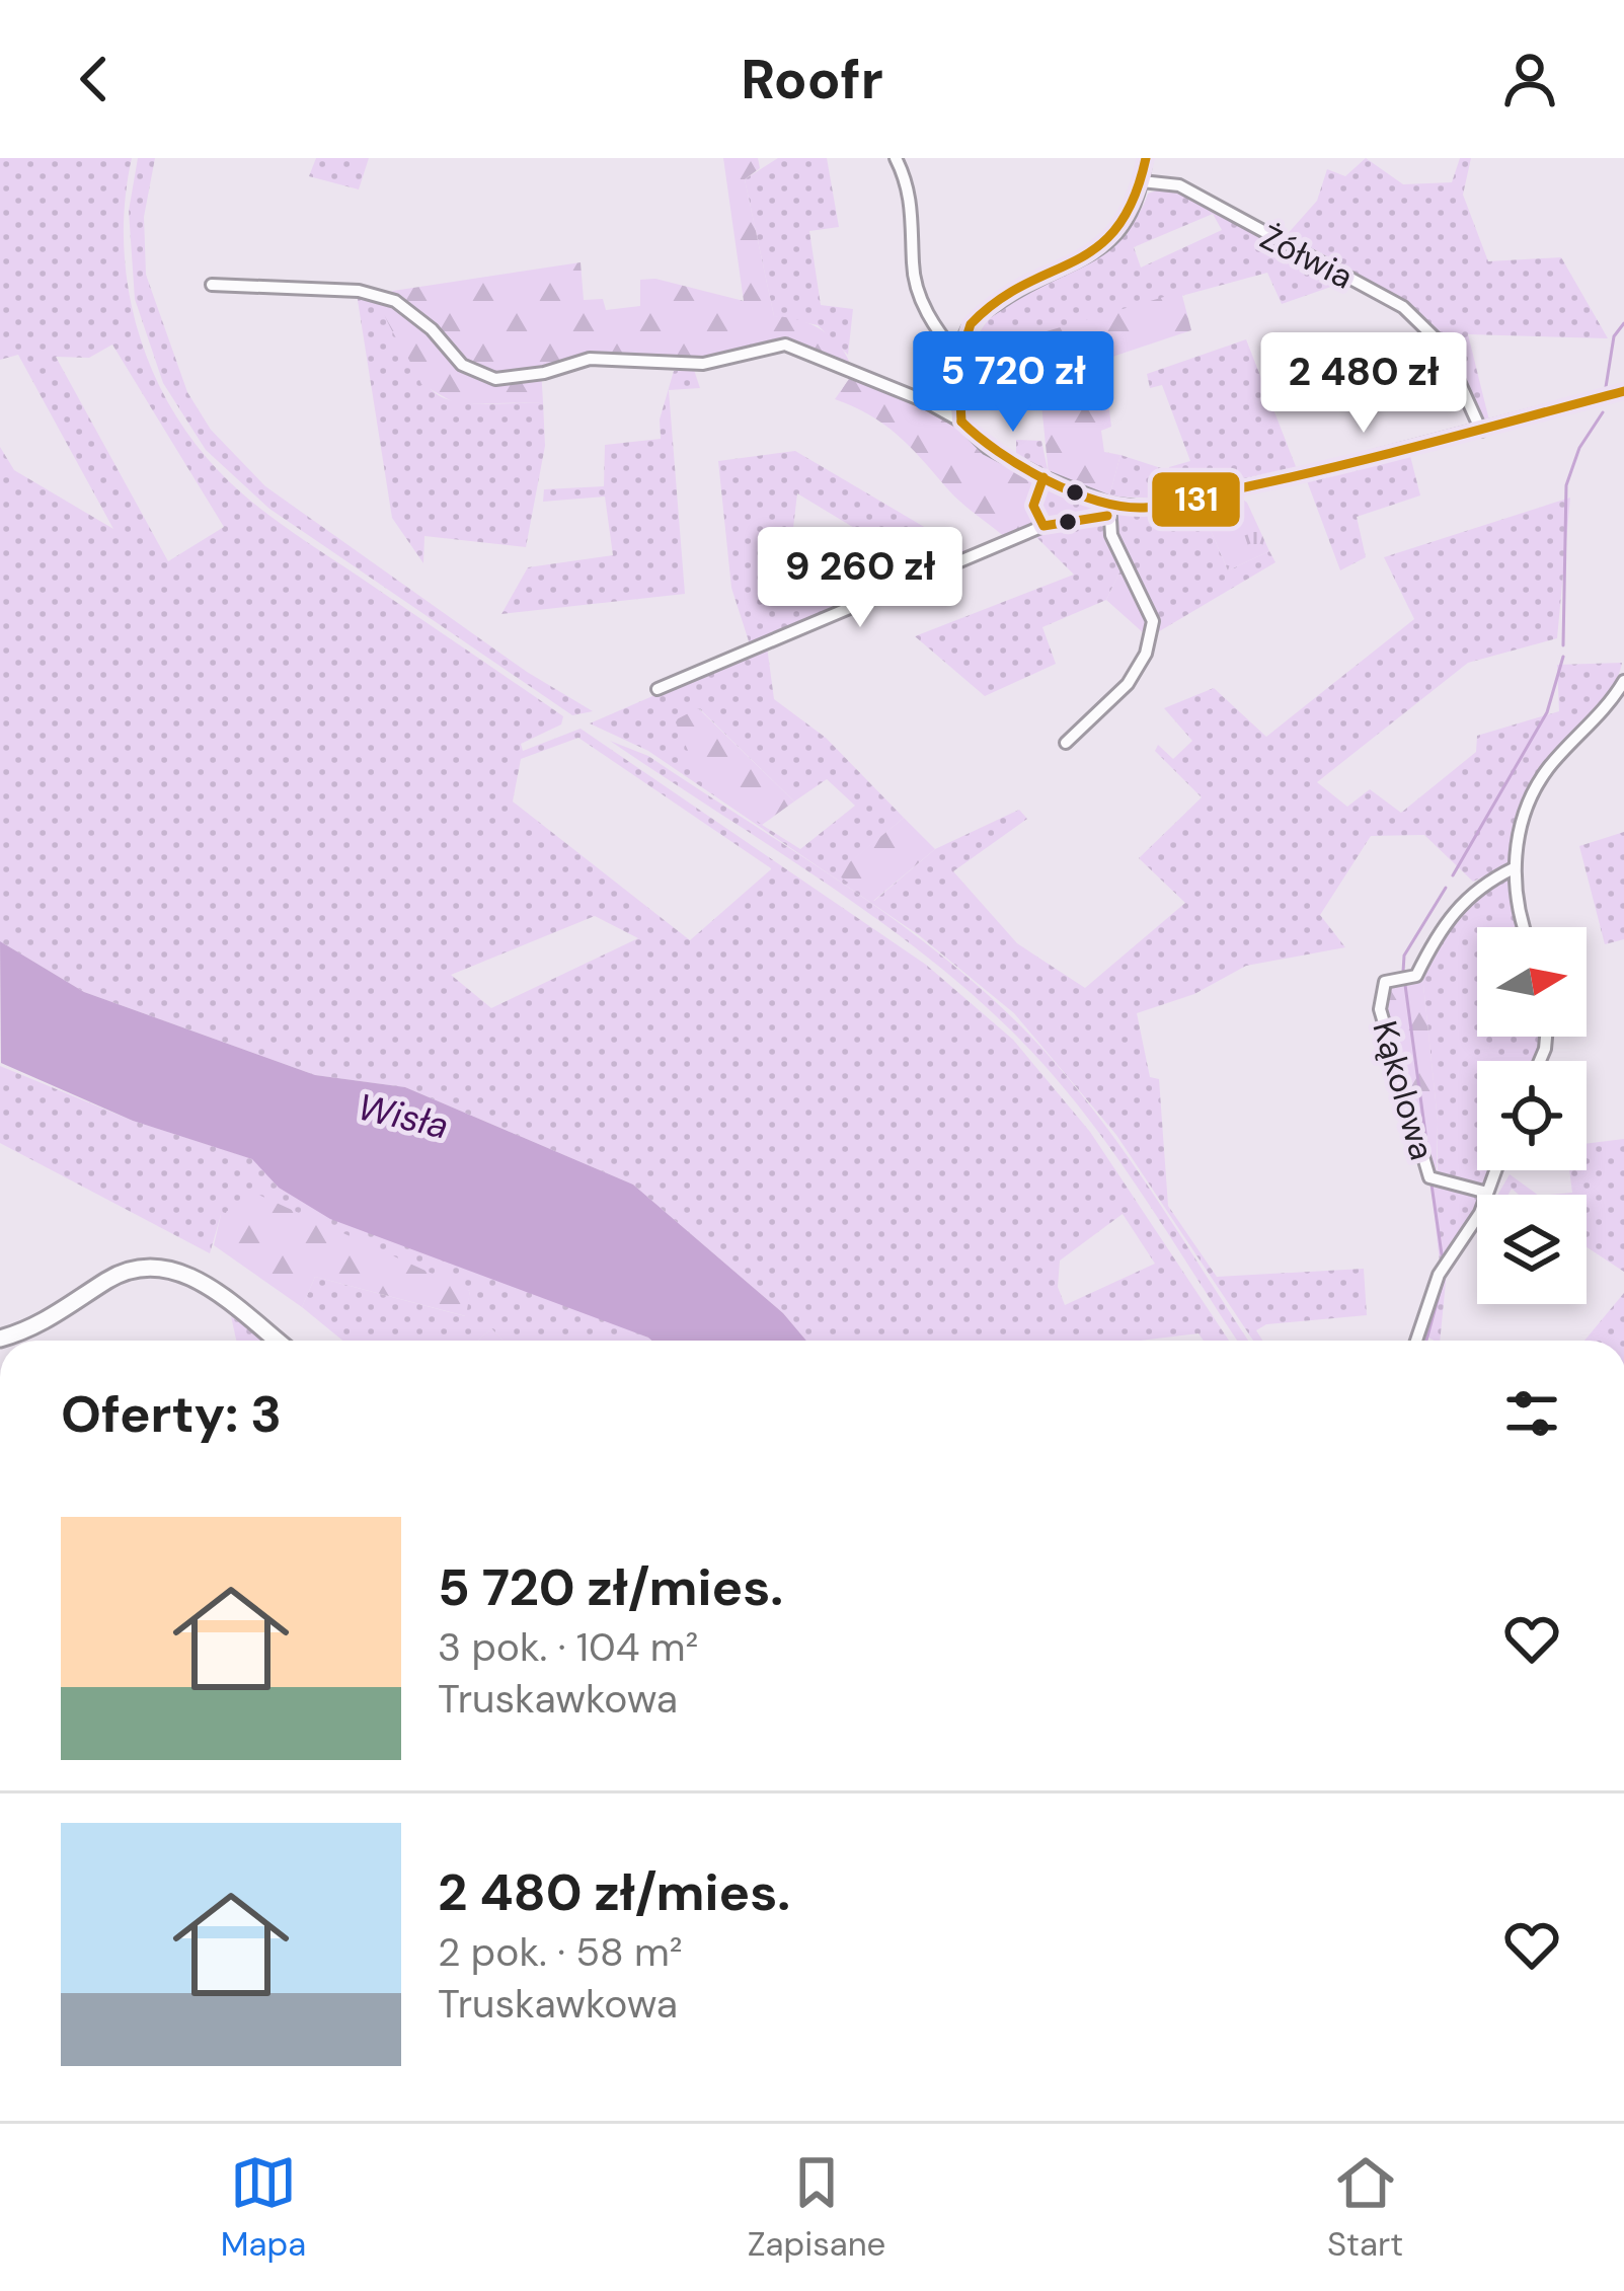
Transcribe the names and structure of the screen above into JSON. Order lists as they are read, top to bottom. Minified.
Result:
{"streets":{"street":["Żółwia","Kąkolowa"]},"water":["Wisła"],"lines":["transit line 131"],"north":"right","page":{"header":"Roofr","price":["5 720 zł","2 480 zł","9 260 zł"],"heading":"Oferty: 3","list":[{"name":"5 720 zł/mies.","note":"3 pok. · 104 m² · Truskawkowa"},{"name":"2 480 zł/mies.","note":"2 pok. · 58 m² · Truskawkowa"}],"tabs":["Mapa","Zapisane","Start"]}}
